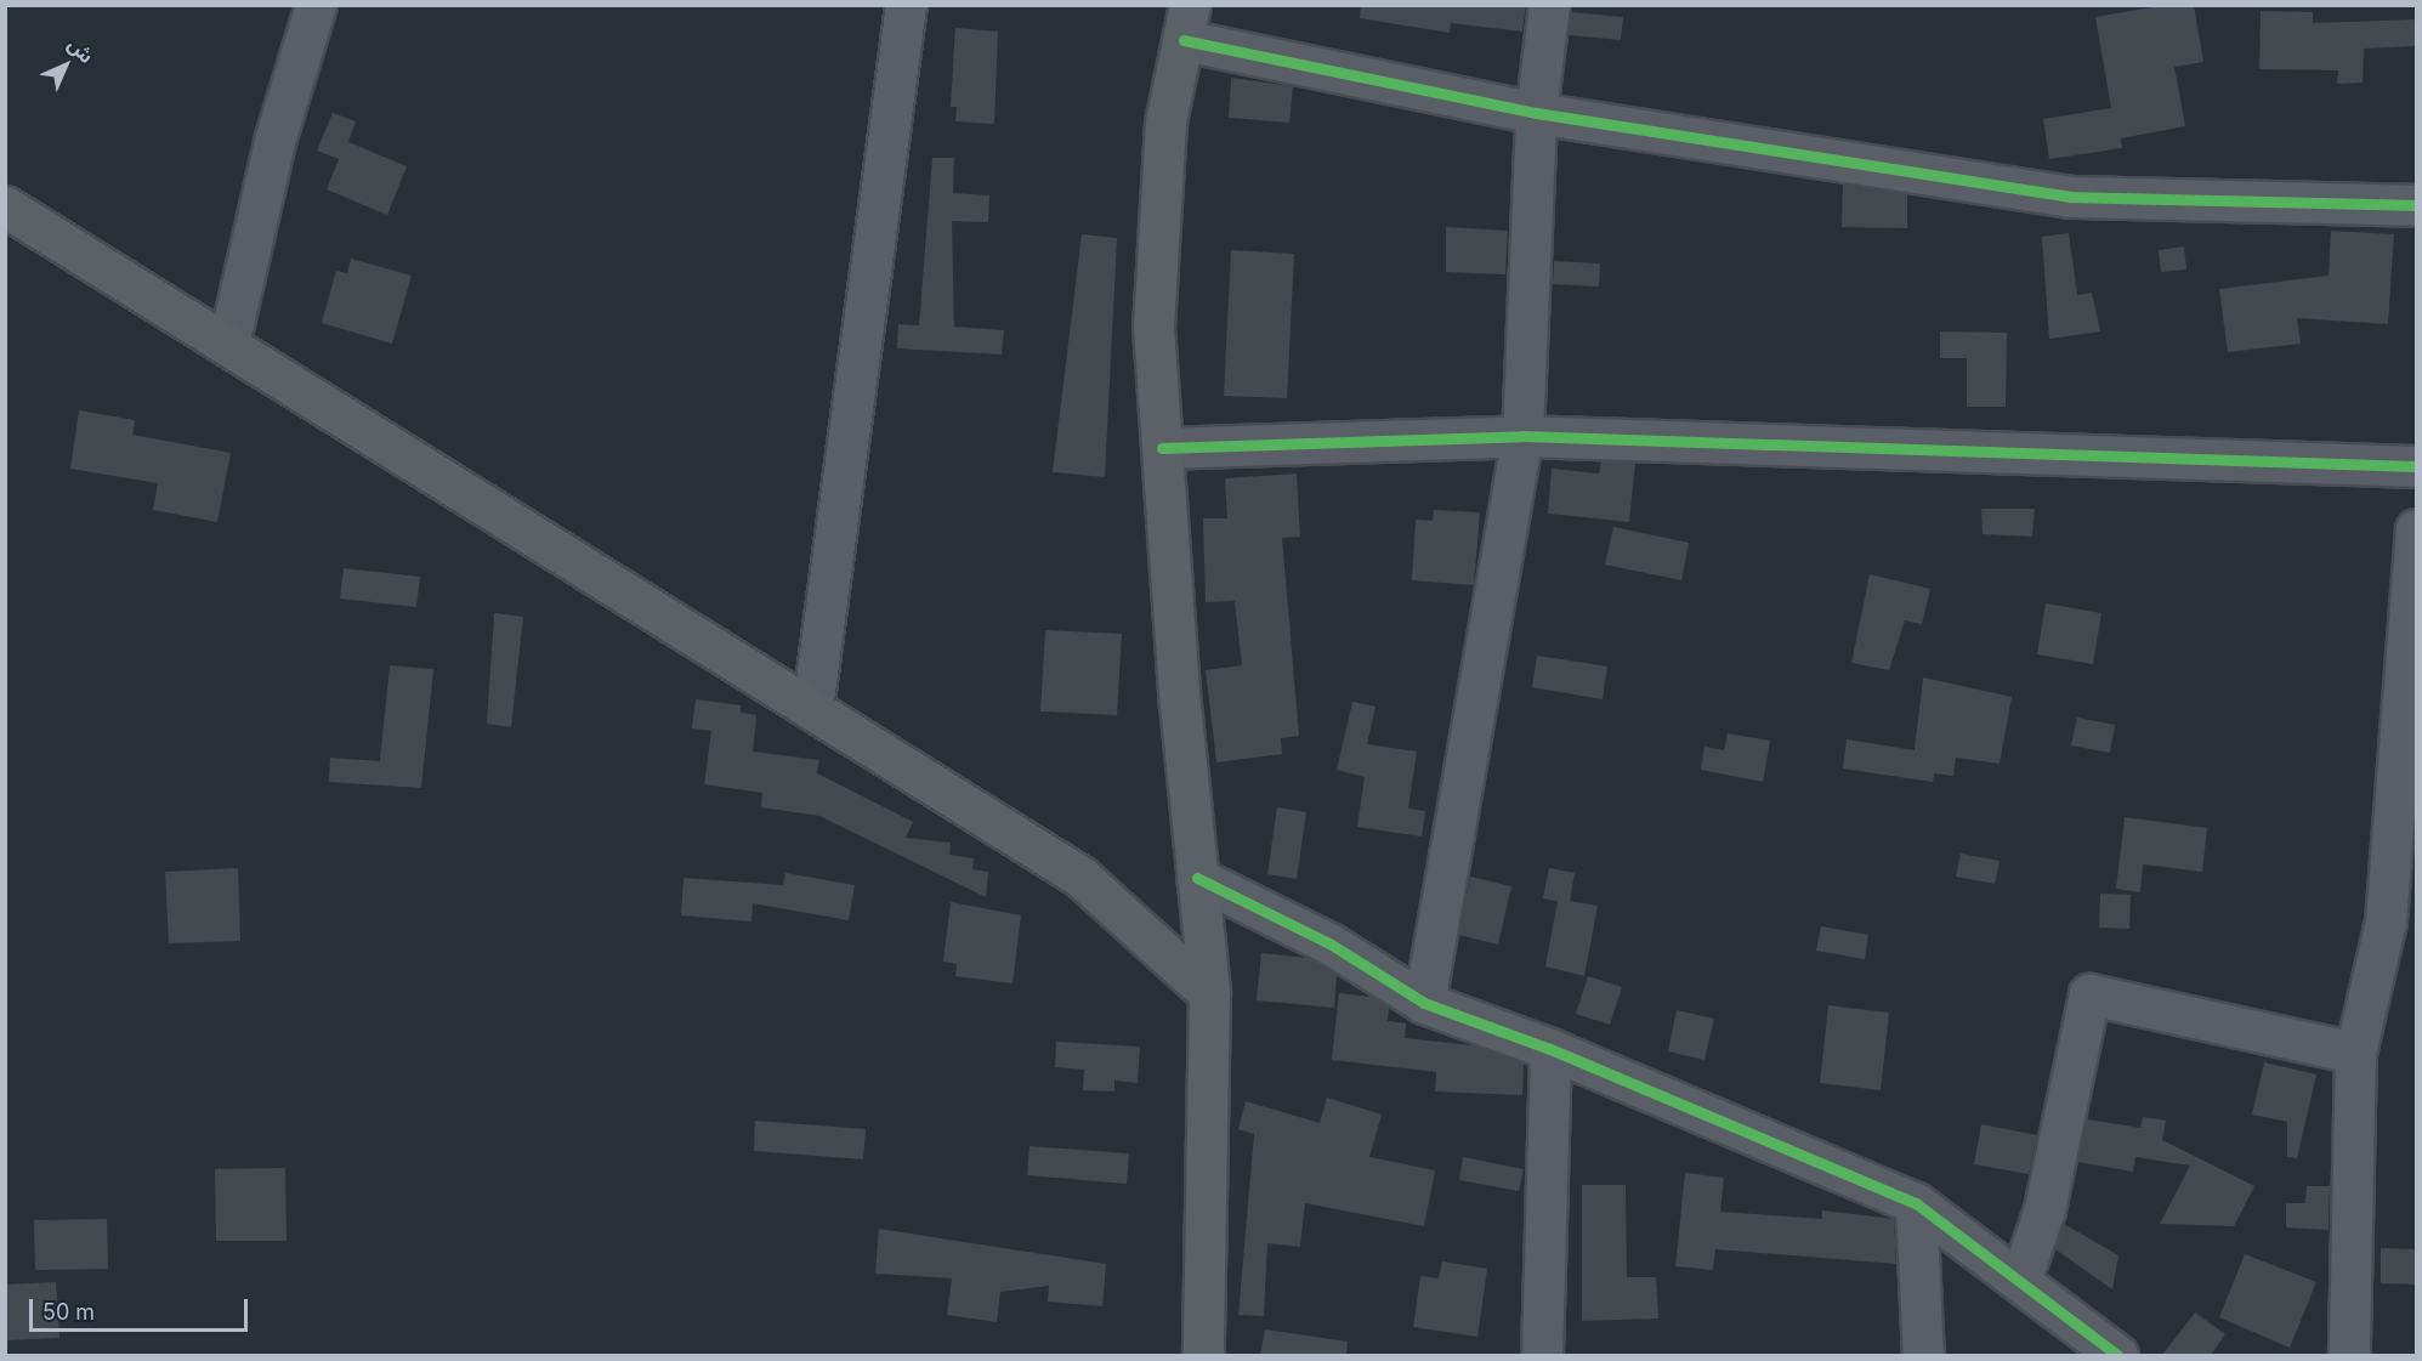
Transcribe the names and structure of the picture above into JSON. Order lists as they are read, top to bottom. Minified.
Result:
{"scale_bar":"50 m","north":"top right"}
